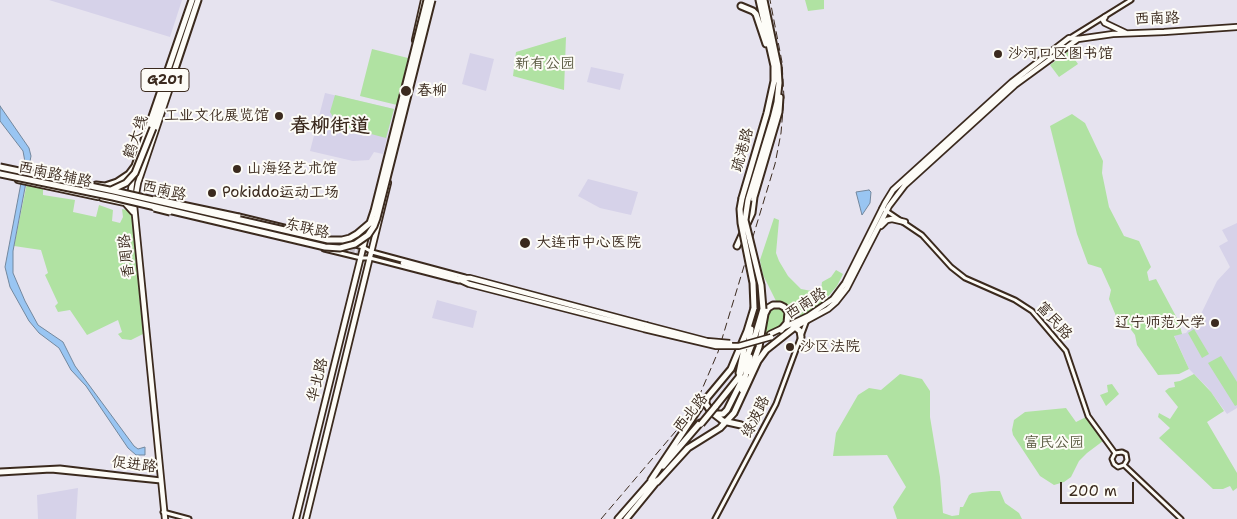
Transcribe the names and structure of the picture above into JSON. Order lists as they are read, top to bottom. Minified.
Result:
{"streets":{"highway":["G201","鹤大线","疏港路","东联路","香周路","西北路"],"main road":["西南路","西南路辅路","富民路","华北路","绿波路","促进路"]},"crossings":[["西南路","西南路辅路"],["西南路","东联路"],["西南路","香周路"],["西南路","富民路"],["西南路","华北路"],["西南路","绿波路"],["G201","鹤大线"],["G201","西南路辅路"],["G201","东联路"],["鹤大线","西南路辅路"],["鹤大线","香周路"],["疏港路","西北路"],["西南路辅路","东联路"],["西南路辅路","香周路"],["东联路","香周路"],["东联路","华北路"],["香周路","促进路"]],"districts":["春柳街道"],"parks":["新有公园","富民公园"],"places":["沙河口区图书馆","春柳","工业文化展览馆","山海经艺术馆","Pokiddo运动工场","大连市中心医院","辽宁师范大学","沙区法院"],"scale_bar":"200 m"}
